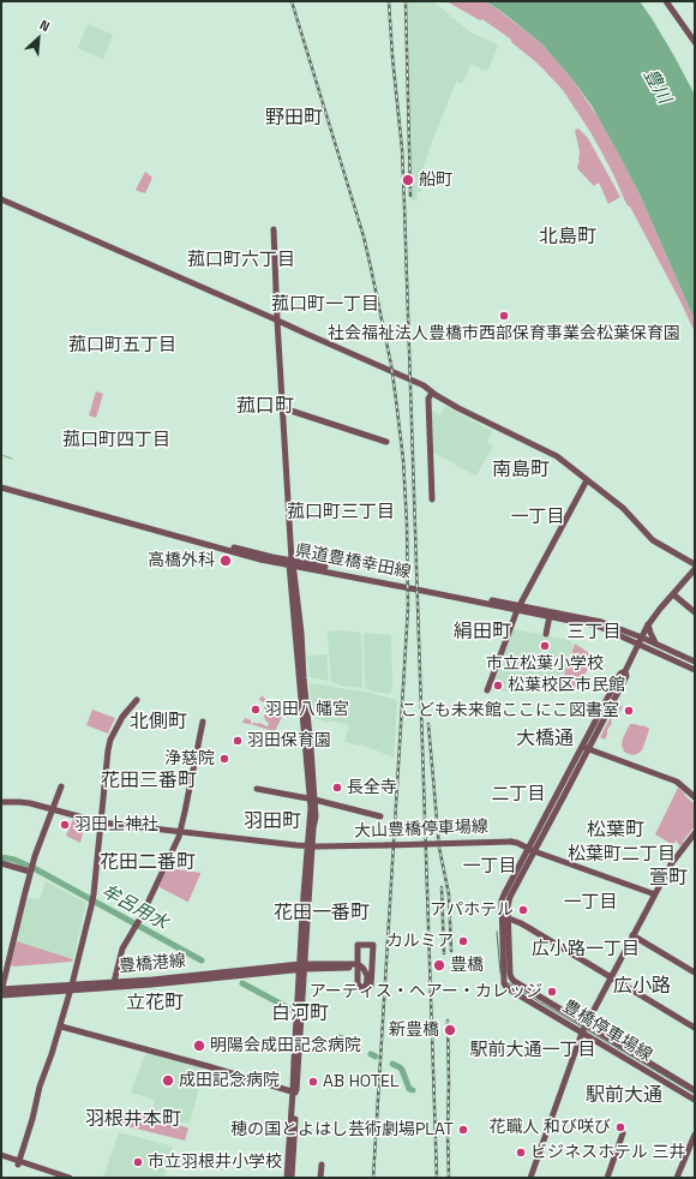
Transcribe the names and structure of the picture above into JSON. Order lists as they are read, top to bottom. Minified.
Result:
{"streets":{"street":["県道豊橋幸田線","大山豊橋停車場線","豊橋港線","豊橋停車場線"]},"districts":["野田町","北島町","菰口町六丁目","菰口町一丁目","菰口町五丁目","菰口町","菰口町四丁目","南島町","菰口町三丁目","一丁目","絹田町","三丁目","北側町","大橋通","花田三番町","二丁目","羽田町","松葉町","松葉町二丁目","花田二番町","一丁目","萱町","一丁目","花田一番町","広小路一丁目","広小路","立花町","白河町","駅前大通一丁目","駅前大通","羽根井本町"],"water":["豊川","牟呂用水"],"places":["船町","社会福祉法人豊橋市西部保育事業会松葉保育園","高橋外科","市立松葉小学校","松葉校区市民館","羽田八幡宮","こども未来館ここにこ図書室","羽田保育園","浄慈院","長全寺","羽田上神社","アパホテル","カルミア","豊橋","アーティス・ヘアー・カレッジ","新豊橋","明陽会成田記念病院","成田記念病院","AB HOTEL","花職人 和び咲び","穂の国とよはし芸術劇場PLAT","ビジネスホテル 三井","市立羽根井小学校"],"north":"top right"}
